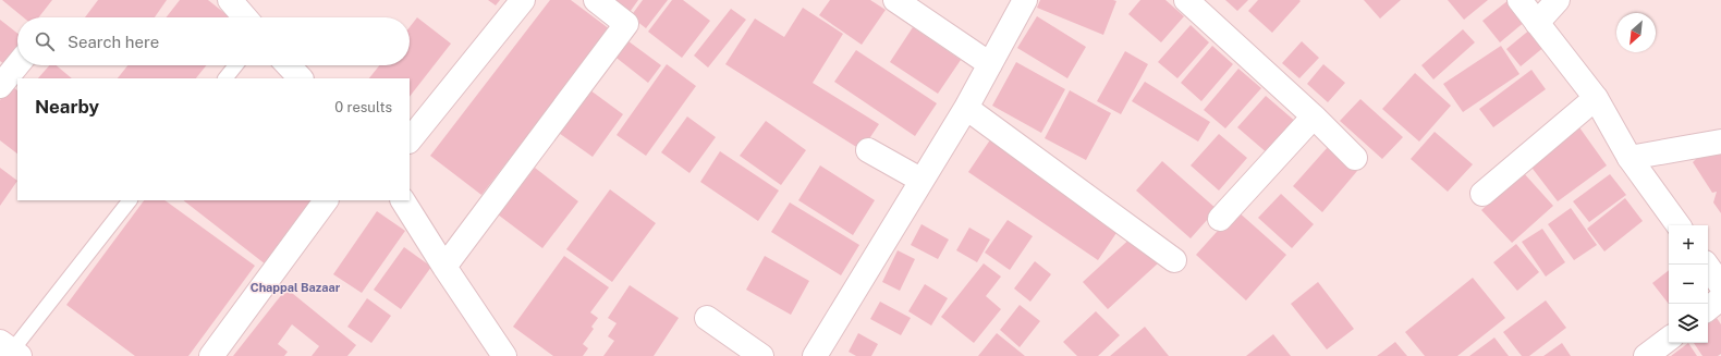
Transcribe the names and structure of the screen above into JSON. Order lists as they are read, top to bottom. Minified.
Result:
{"districts":["Chappal Bazaar"],"north":"bottom left","page":{"search":"Search here","heading":["Nearby","0 results"],"map_buttons":["+","−"]}}
